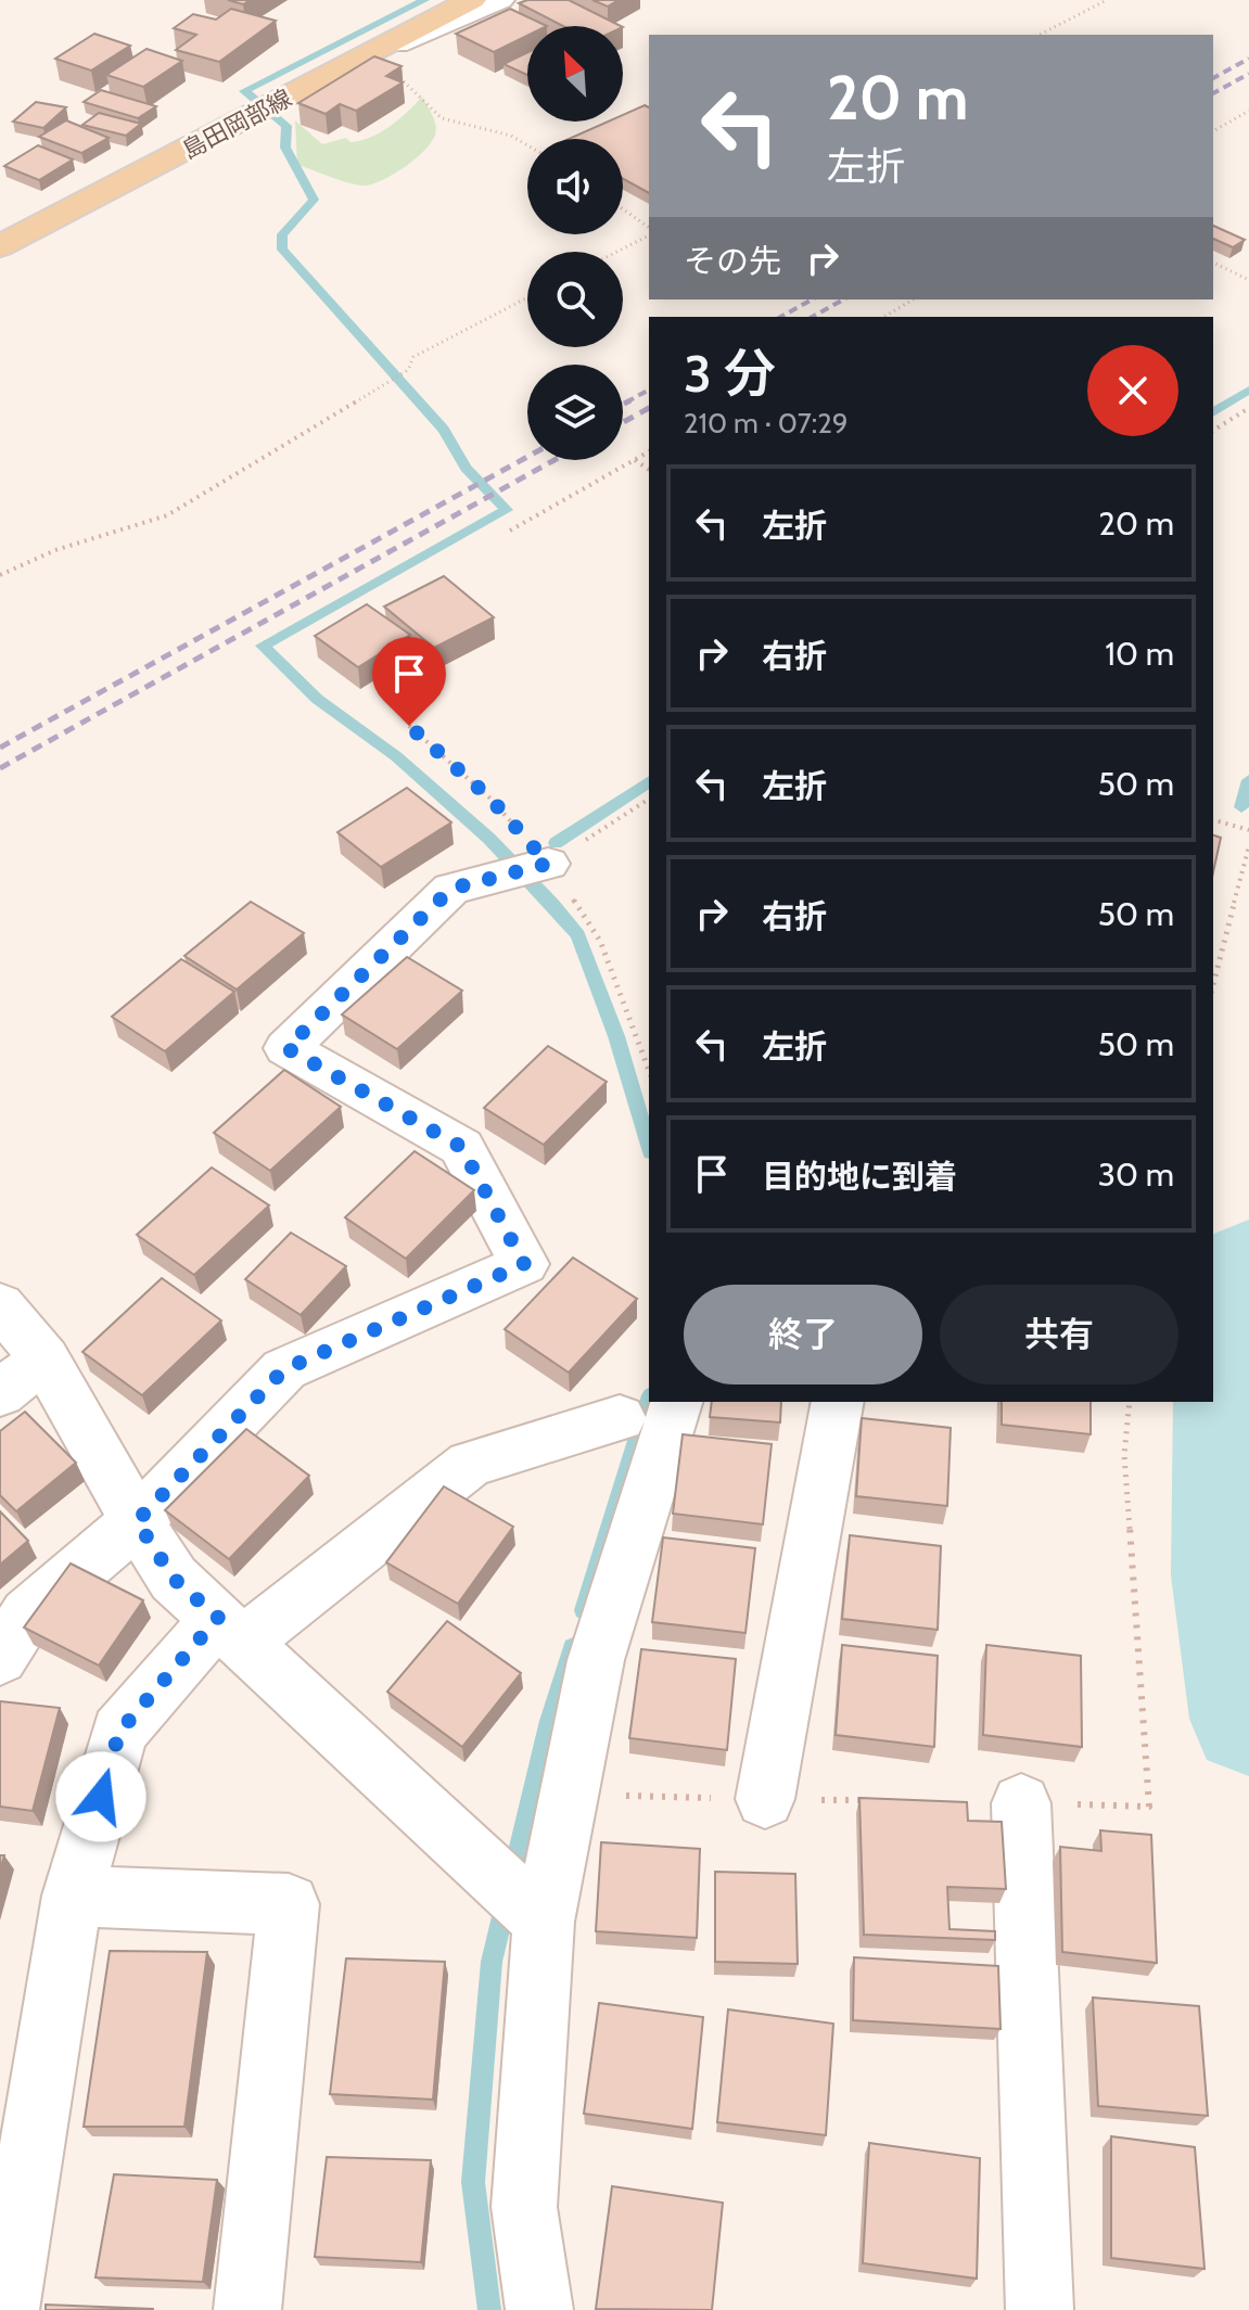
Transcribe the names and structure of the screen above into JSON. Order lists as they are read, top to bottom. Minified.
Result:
{"streets":{"main road":["島田岡部線"]},"north":"top left","page":{"turn":["20 m","左折"],"then":"その先","heading":["3 分","210 m · 07:29"],"list":[{"name":"左折","value":"20 m"},{"name":"右折","value":"10 m"},{"name":"左折","value":"50 m"},{"name":"右折","value":"50 m"},{"name":"左折","value":"50 m"},{"name":"目的地に到着","value":"30 m"}],"buttons":["終了","共有"]}}
